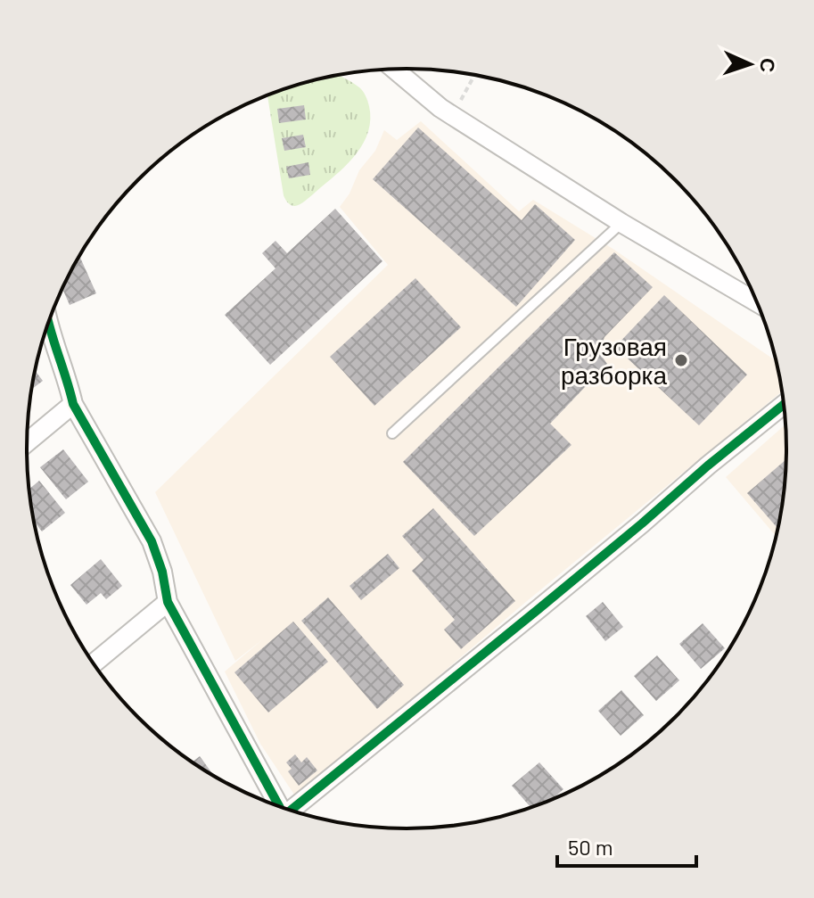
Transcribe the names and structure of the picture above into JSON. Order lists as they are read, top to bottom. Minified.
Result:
{"places":["Грузовая разборка"],"scale_bar":"50 m","north":"right"}
